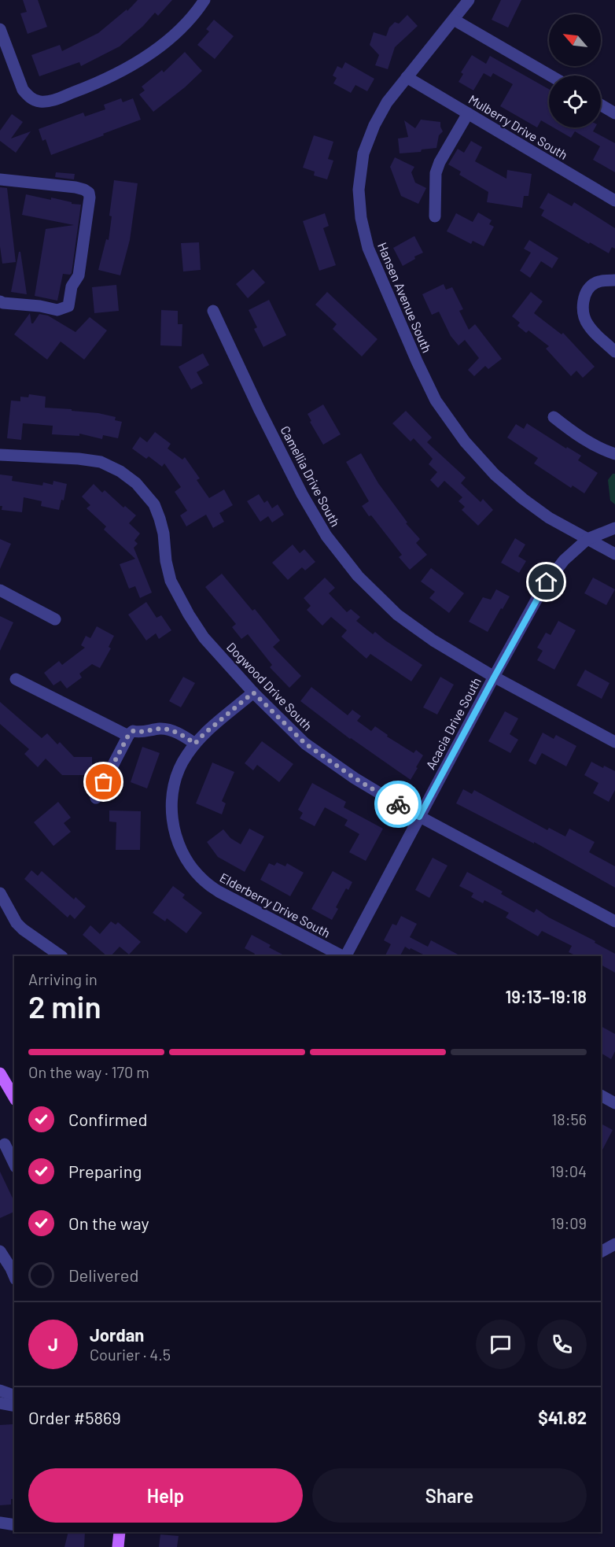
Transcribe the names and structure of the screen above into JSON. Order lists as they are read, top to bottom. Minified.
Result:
{"streets":{"street":["Mulberry Drive South","Hansen Avenue South","Camellia Drive South","Dogwood Drive South","Acacia Drive South","Elderberry Drive South"]},"crossings":[["Mulberry Drive South","Hansen Avenue South"],["Hansen Avenue South","Acacia Drive South"],["Camellia Drive South","Acacia Drive South"],["Dogwood Drive South","Acacia Drive South"],["Dogwood Drive South","Elderberry Drive South"]],"north":"top left","page":{"heading":["2 min","Arriving in","19:13–19:18"],"panel":["Jordan","Courier · 4.5","Order #5869","$41.82"],"bar":"On the way · 170 m","list":[["Confirmed","18:56"],["Preparing","19:04"],["On the way","19:09"],"Delivered"],"round":"J","buttons":["Help","Share"]}}
